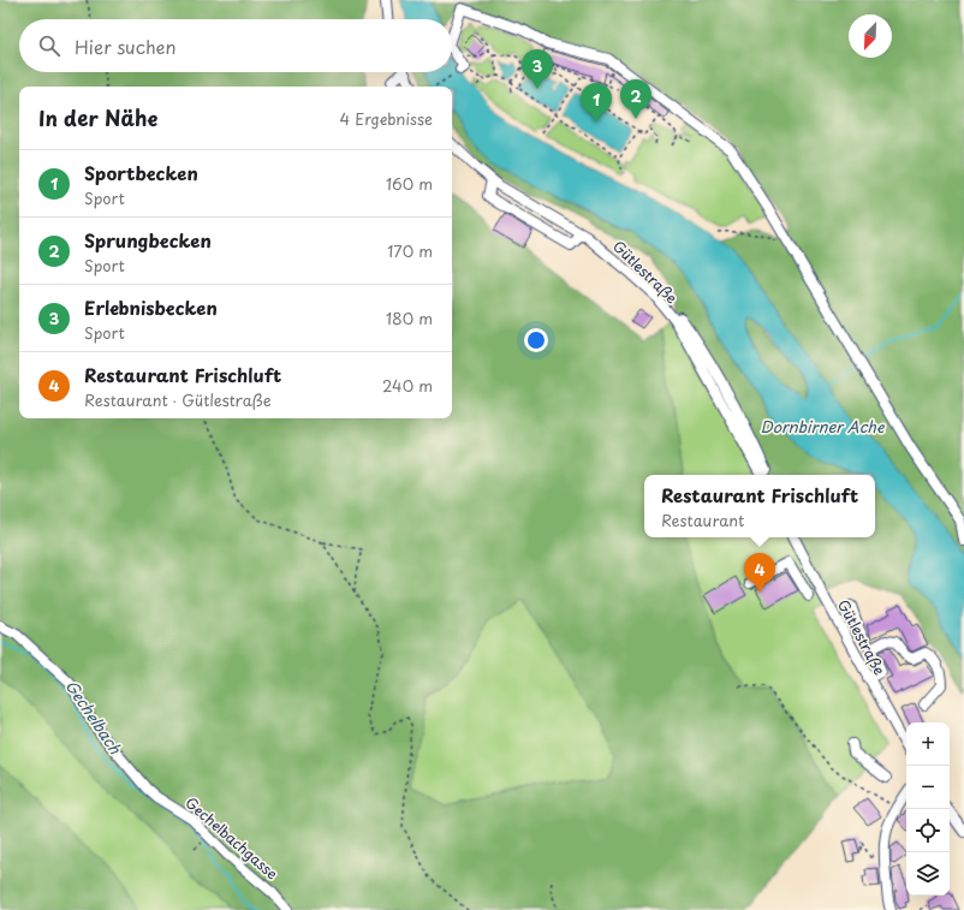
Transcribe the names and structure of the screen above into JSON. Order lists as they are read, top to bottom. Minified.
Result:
{"streets":{"street":["Gütlestraße","Gechelbachgasse"]},"water":["Dornbirner Ache","Gechelbach"],"north":"bottom left","page":{"search":"Hier suchen","pins":["3","2","1","4"],"heading":["In der Nähe","4 Ergebnisse"],"list":[{"mark":"1","name":"Sportbecken","note":"Sport","value":"160 m"},{"mark":"2","name":"Sprungbecken","note":"Sport","value":"170 m"},{"mark":"3","name":"Erlebnisbecken","note":"Sport","value":"180 m"},{"mark":"4","name":"Restaurant Frischluft","note":"Restaurant · Gütlestraße","value":"240 m"}],"popup":["Restaurant Frischluft","Restaurant"],"map_buttons":["+","−"]}}
